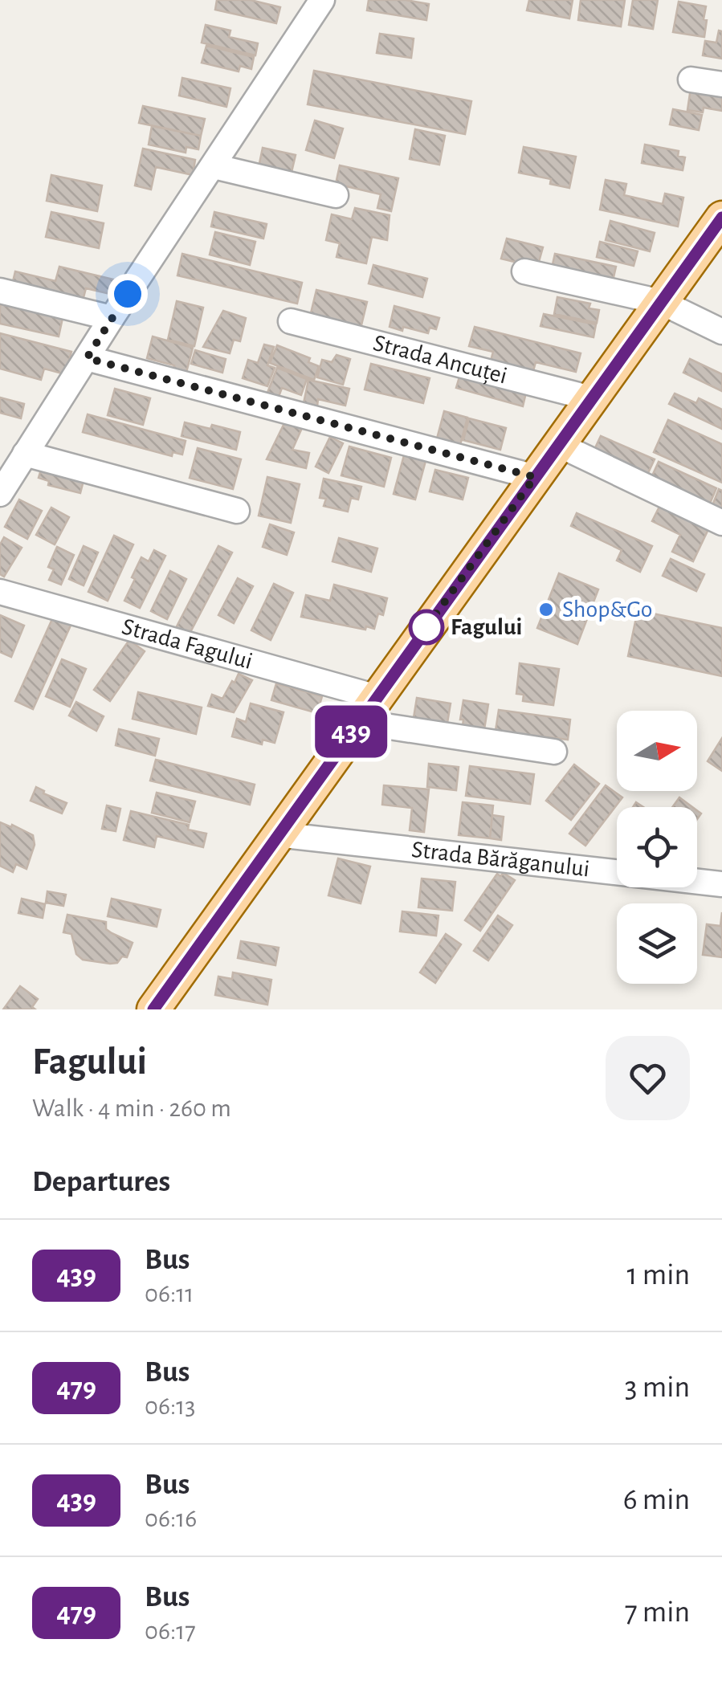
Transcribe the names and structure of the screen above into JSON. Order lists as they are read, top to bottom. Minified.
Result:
{"streets":{"street":["Strada Ancuței","Strada Fagului","Strada Bărăganului"]},"places":["Shop&Go","Fagului"],"lines":["bus line 439"],"north":"right","page":{"on_map":"439","heading":[["Fagului","Walk · 4 min · 260 m"],"Departures"],"list":[{"mark":"439","name":"Bus","note":"06:11","value":"1 min"},{"mark":"479","name":"Bus","note":"06:13","value":"3 min"},{"mark":"439","name":"Bus","note":"06:16","value":"6 min"},{"mark":"479","name":"Bus","note":"06:17","value":"7 min"}]}}
